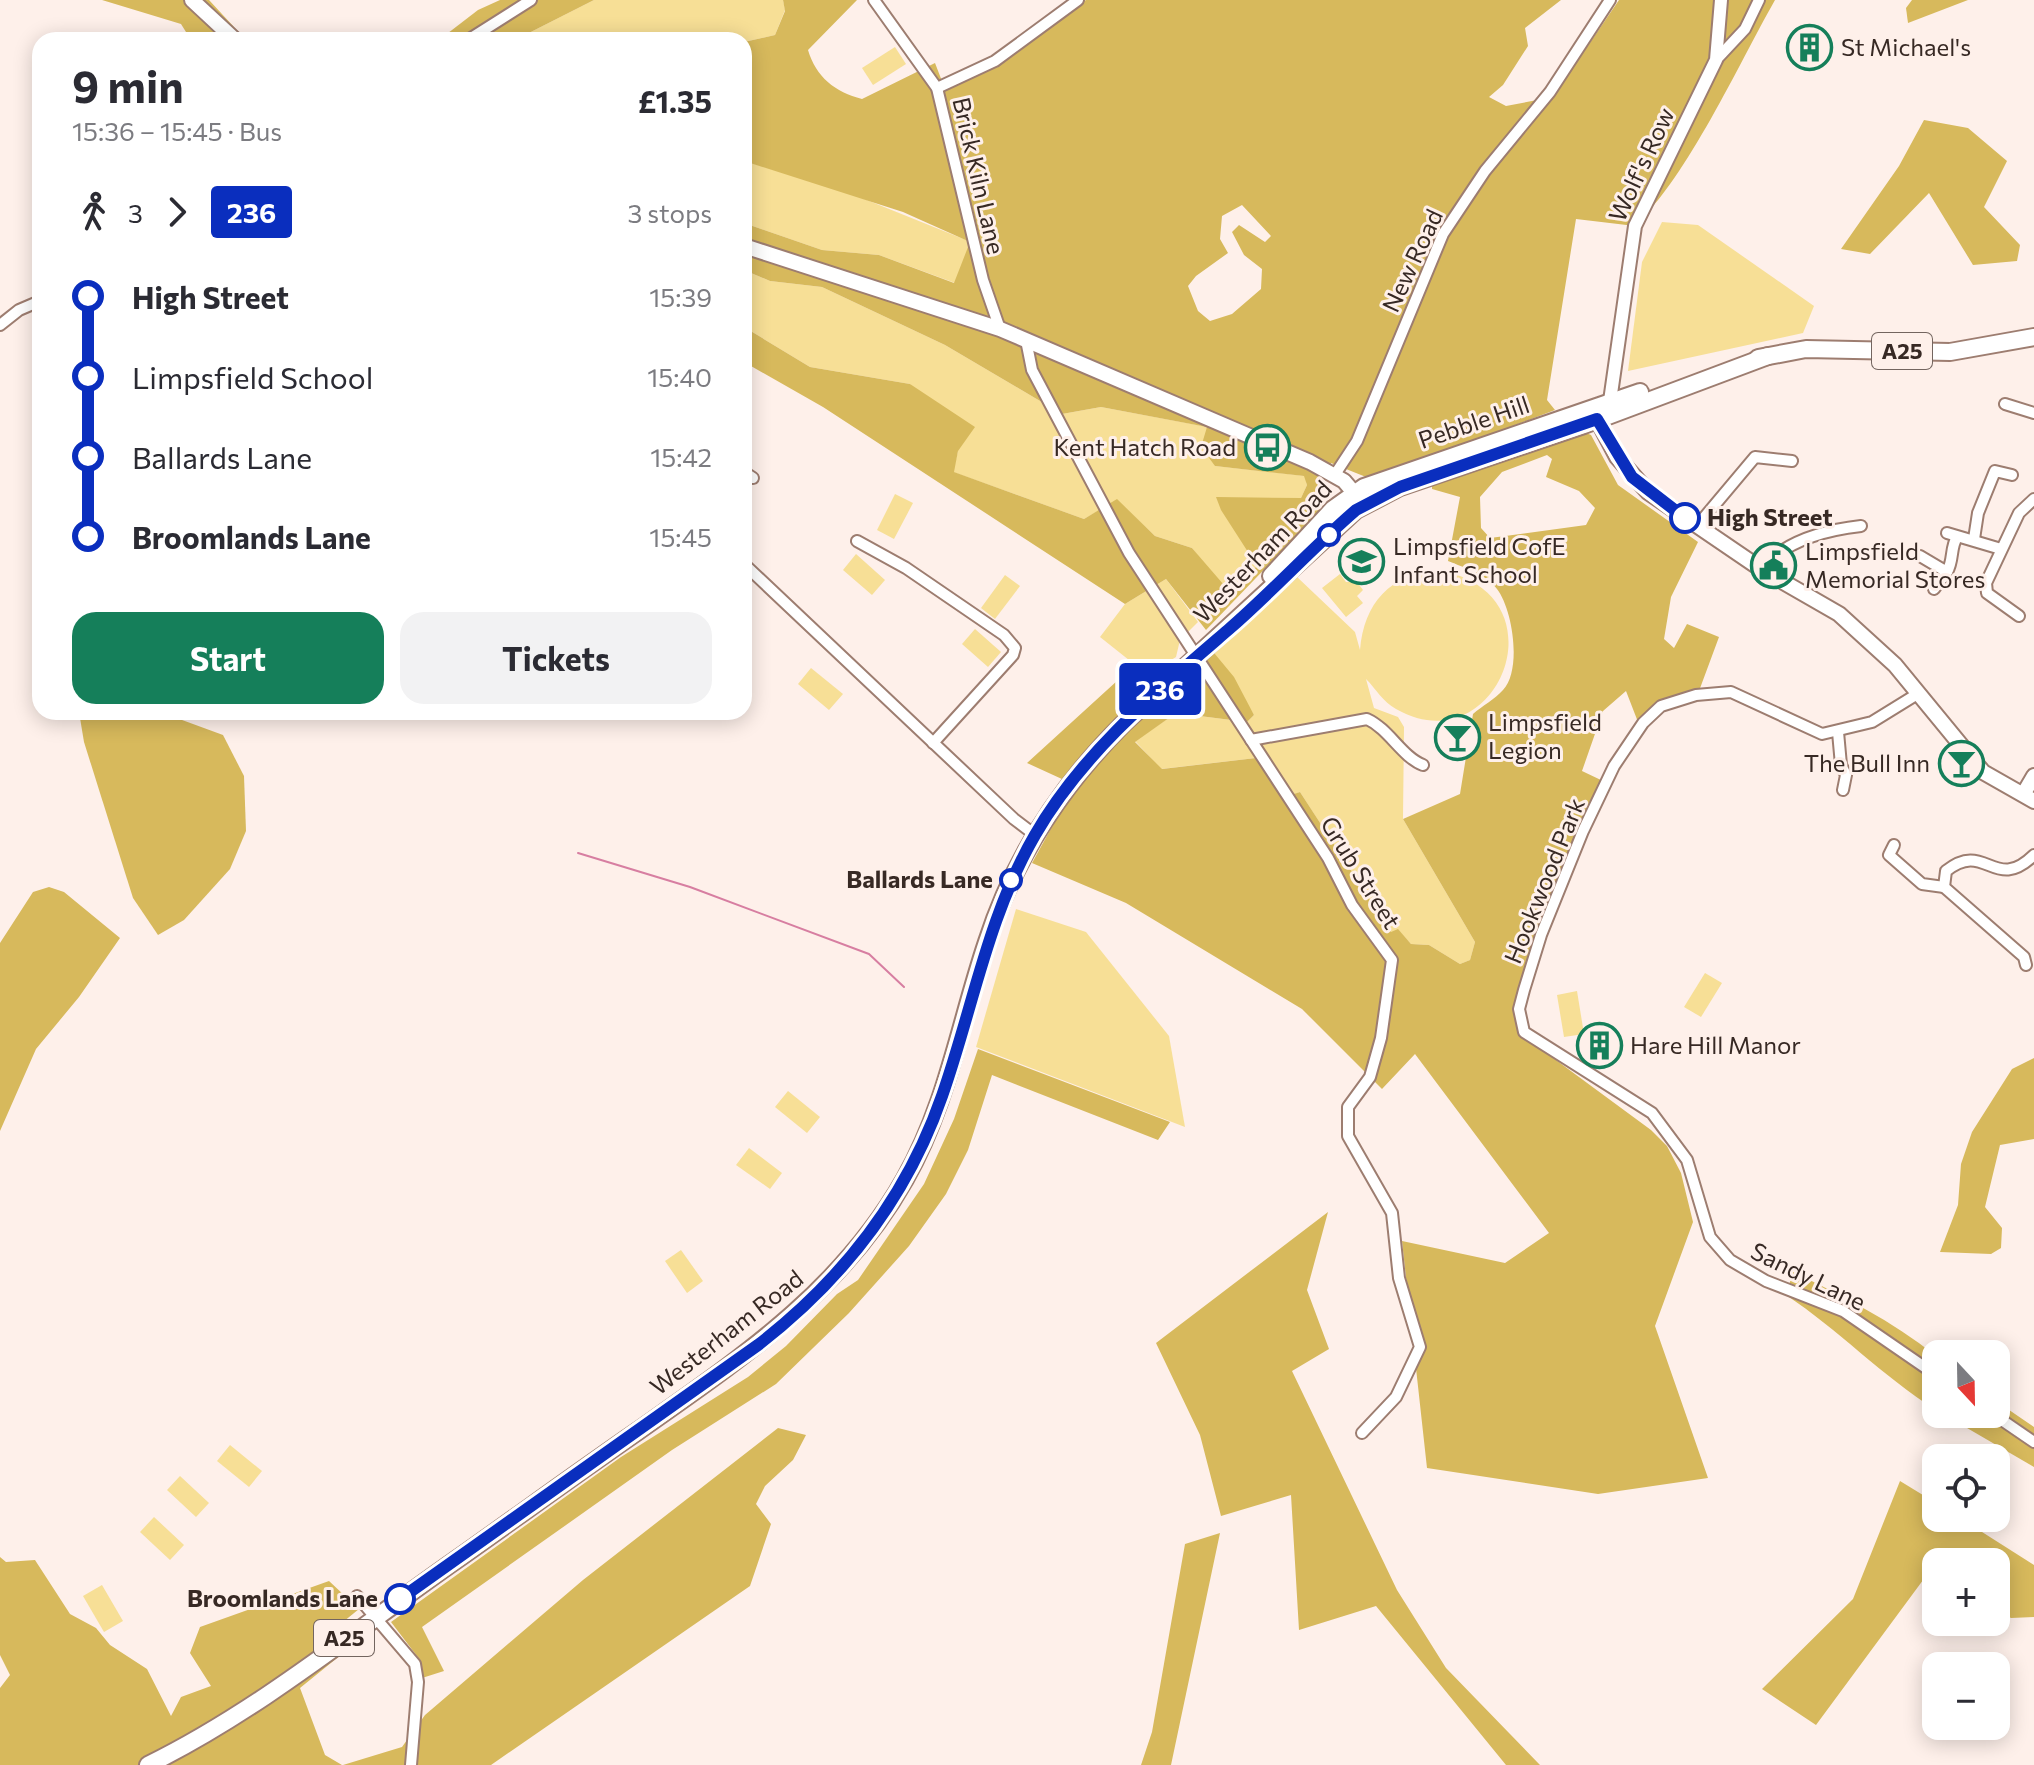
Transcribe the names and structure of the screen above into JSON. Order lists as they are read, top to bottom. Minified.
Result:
{"streets":{"main road":["A25","Pebble Hill","Westerham Road"],"street":["Wolf's Row","Brick Kiln Lane","New Road","Grub Street","Hookwood Park","Sandy Lane"]},"crossings":[["Wolf's Row","A25"],["Wolf's Row","Pebble Hill"],["A25","Pebble Hill"],["Pebble Hill","Westerham Road"],["Westerham Road","Grub Street"],["Hookwood Park","Sandy Lane"]],"places":{"building":["St Michael's","Hare Hill Manor"],"bus stop":["Kent Hatch Road"],"other":["High Street","Ballards Lane","Broomlands Lane"],"school or university":["Limpsfield CofE Infant School"],"public building":["Limpsfield Memorial Stores"],"bar":["Limpsfield Legion","The Bull Inn"]},"lines":["bus line 236"],"north":"bottom","page":{"on_map":"236","heading":["9 min","15:36 – 15:45 · Bus","£1.35"],"legs":["3","236","3 stops"],"list":[{"name":"High Street","value":"15:39"},{"name":"Limpsfield School","value":"15:40"},{"name":"Ballards Lane","value":"15:42"},{"name":"Broomlands Lane","value":"15:45"}],"buttons":["Start","Tickets"],"map_buttons":["+","−"]}}
